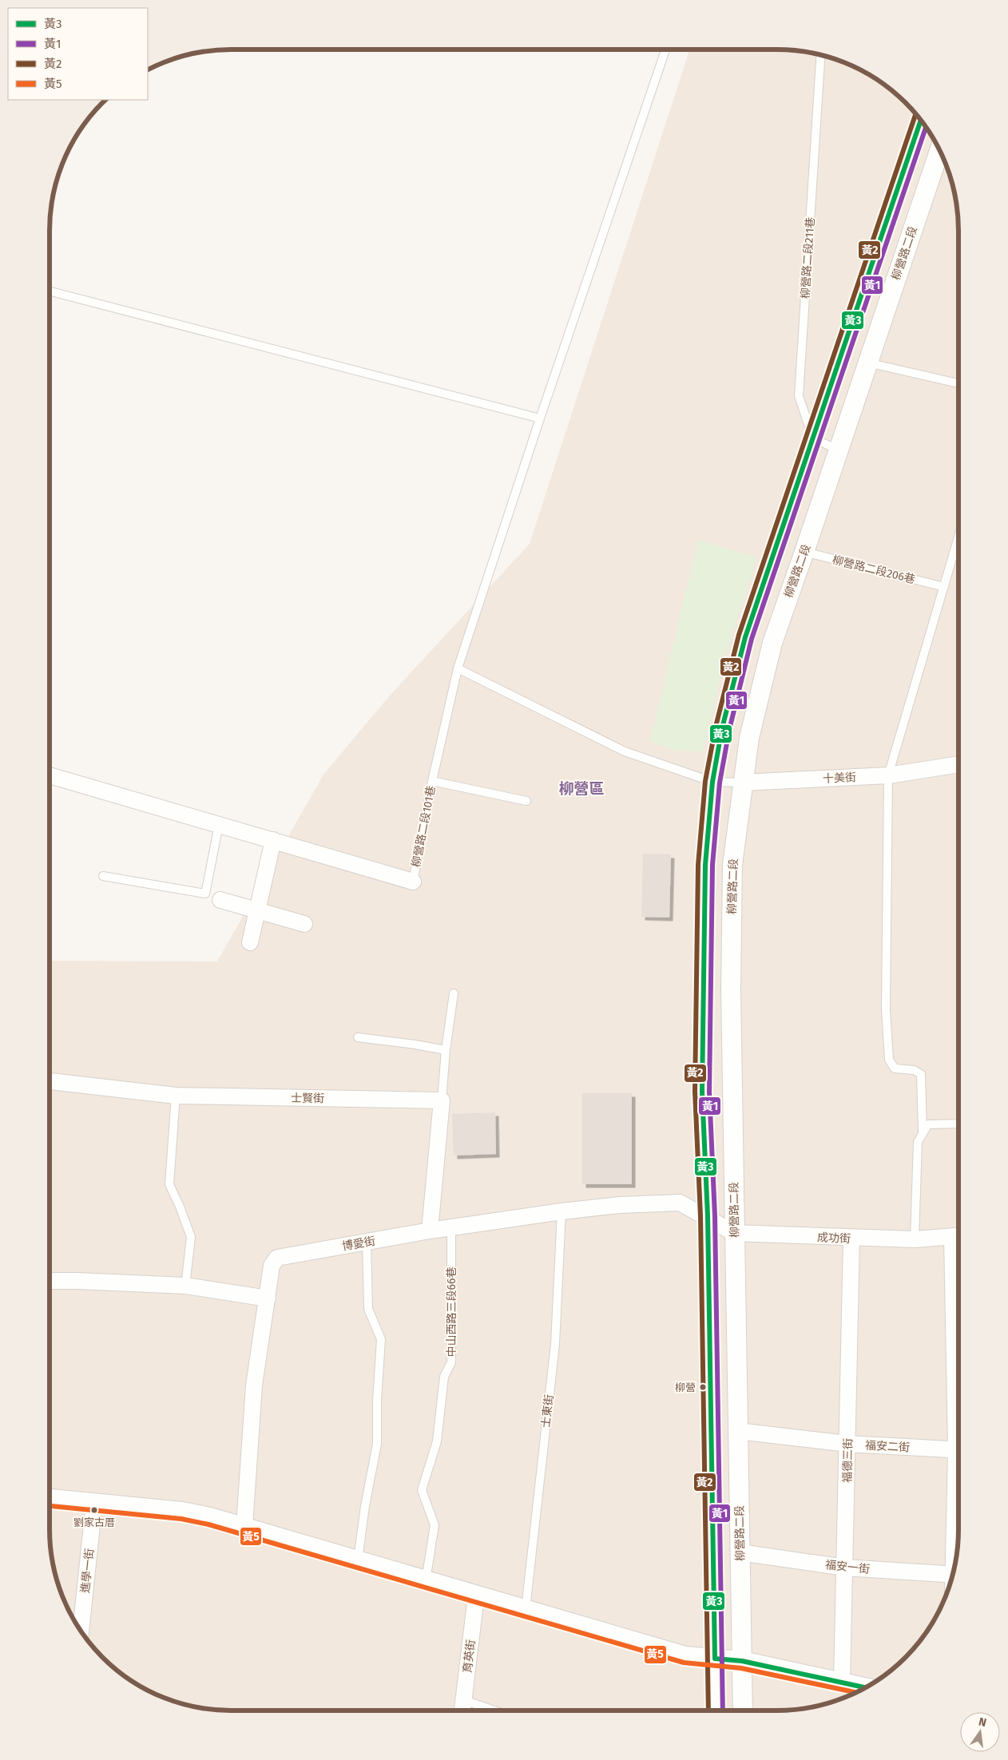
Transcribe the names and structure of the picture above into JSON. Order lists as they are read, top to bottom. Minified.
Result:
{"streets":{"street":["柳營路二段","十美街","柳營路二段101巷","士賢街","成功街","博愛街","福安二街","福德三街","福安一街","進學一街","育英街"],"lane":["柳營路二段211巷","柳營路二段206巷","中山西路三段66巷","士東街"]},"crossings":[["柳營路二段","柳營路二段206巷"],["柳營路二段","十美街"],["柳營路二段","成功街"],["柳營路二段","福安二街"],["柳營路二段","福安一街"],["成功街","博愛街"],["成功街","福德三街"],["博愛街","中山西路三段66巷"],["博愛街","士東街"],["福安二街","福德三街"],["福德三街","福安一街"]],"districts":["柳營區"],"places":["柳營","劉家古厝"],"lines":["transit line 黃2","transit line 黃3","transit line 黃1","transit line 黃5"],"legend":["黃3","黃1","黃2","黃5"],"north":"top"}
